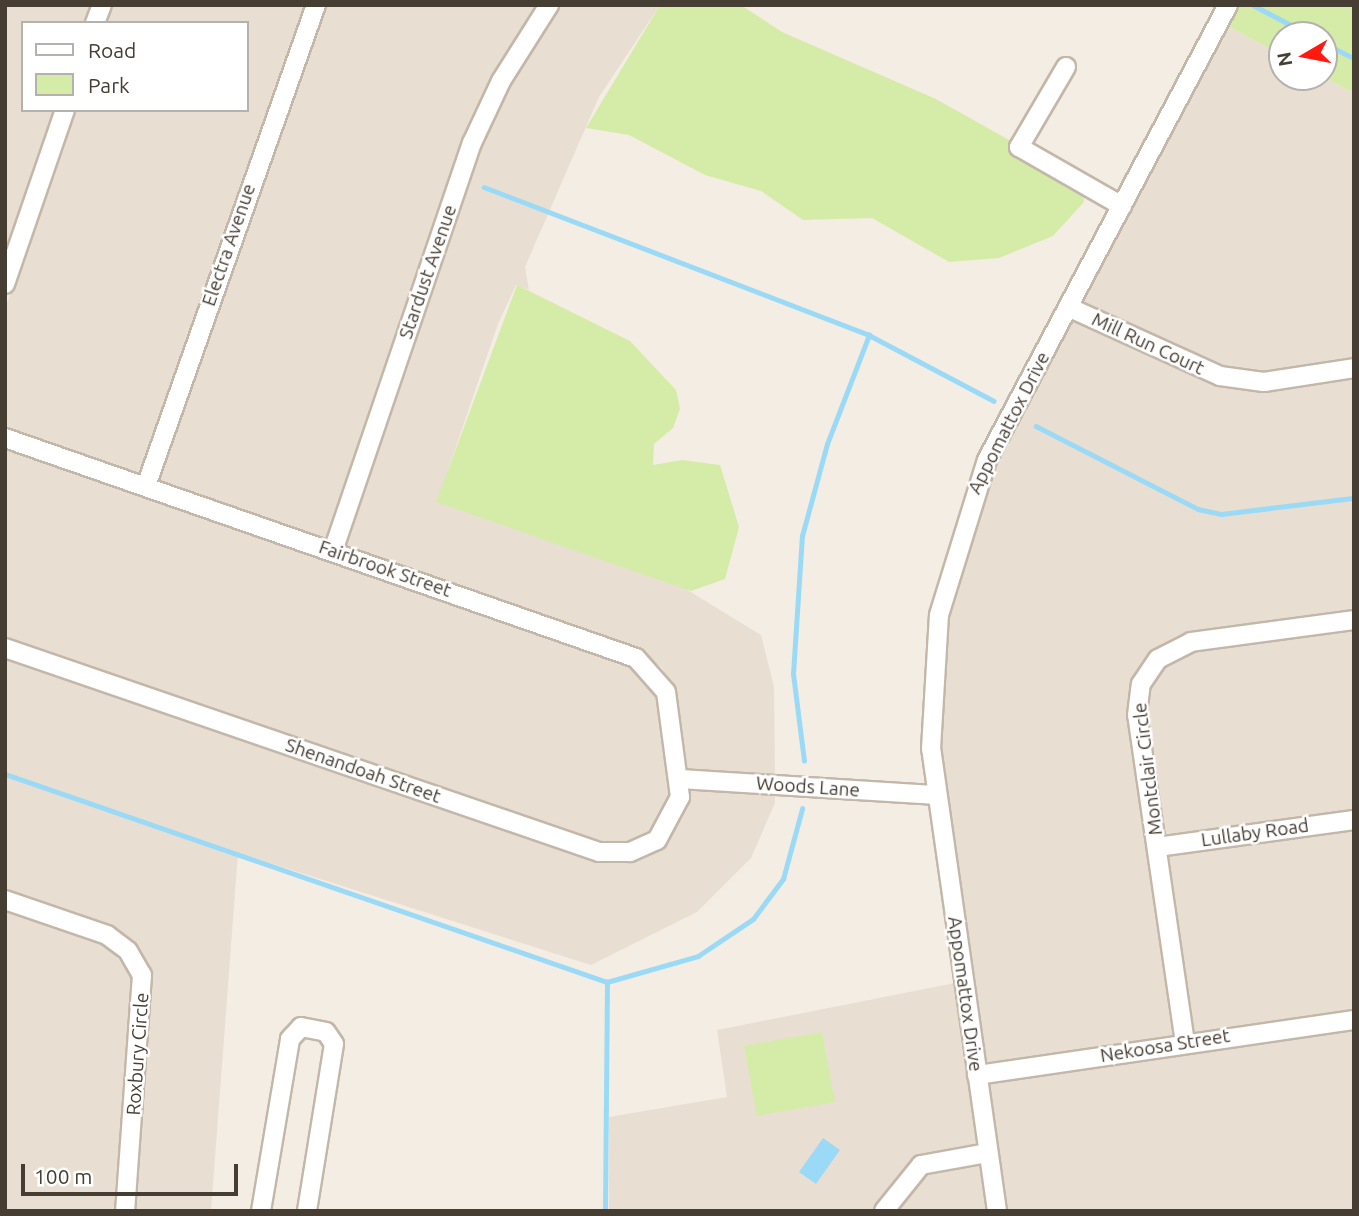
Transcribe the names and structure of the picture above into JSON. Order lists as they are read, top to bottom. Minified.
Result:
{"streets":{"street":["Electra Avenue","Stardust Avenue","Mill Run Court","Appomattox Drive","Fairbrook Street","Montclair Circle","Shenandoah Street","Woods Lane","Lullaby Road","Nekoosa Street","Roxbury Circle"]},"crossings":[["Electra Avenue","Fairbrook Street"],["Stardust Avenue","Fairbrook Street"],["Mill Run Court","Appomattox Drive"],["Appomattox Drive","Woods Lane"],["Appomattox Drive","Nekoosa Street"],["Fairbrook Street","Shenandoah Street"],["Fairbrook Street","Woods Lane"],["Montclair Circle","Lullaby Road"],["Montclair Circle","Nekoosa Street"],["Shenandoah Street","Woods Lane"]],"legend":["Road","Park"],"scale_bar":"100 m","north":"left"}
